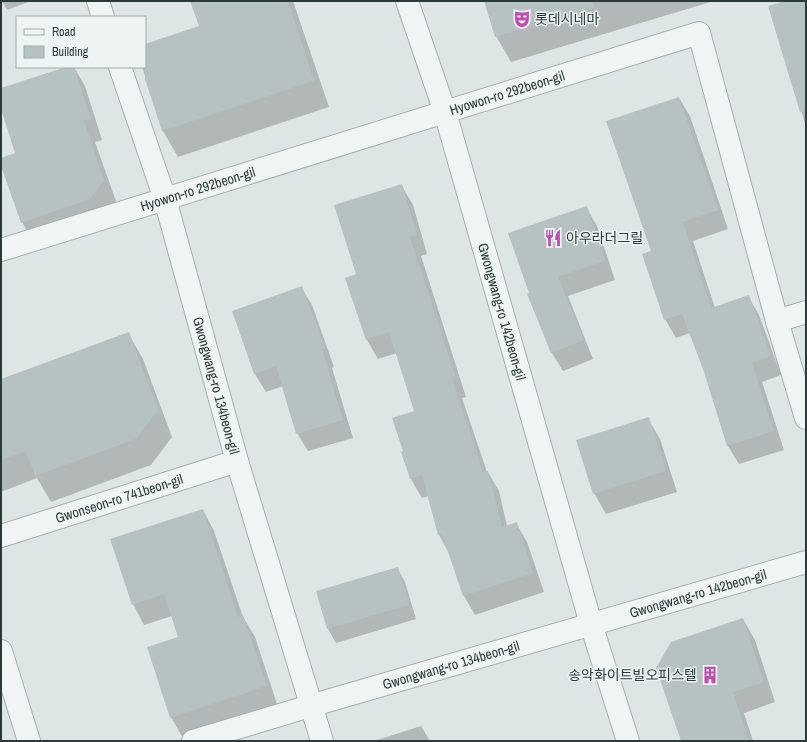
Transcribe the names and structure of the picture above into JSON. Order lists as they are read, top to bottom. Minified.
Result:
{"streets":{"street":["Hyowon-ro 292beon-gil","Gwongwang-ro 142beon-gil","Gwongwang-ro 134beon-gil","Gwonseon-ro 741beon-gil"]},"crossings":[["Hyowon-ro 292beon-gil","Gwongwang-ro 142beon-gil"],["Hyowon-ro 292beon-gil","Gwongwang-ro 134beon-gil"],["Gwongwang-ro 142beon-gil","Gwongwang-ro 134beon-gil"],["Gwongwang-ro 134beon-gil","Gwonseon-ro 741beon-gil"]],"places":{"theatre":["롯데시네마"],"restaurant":["아우라더그릴"],"building":["송악화이트빌오피스텔"]},"legend":["Road","Building"]}
